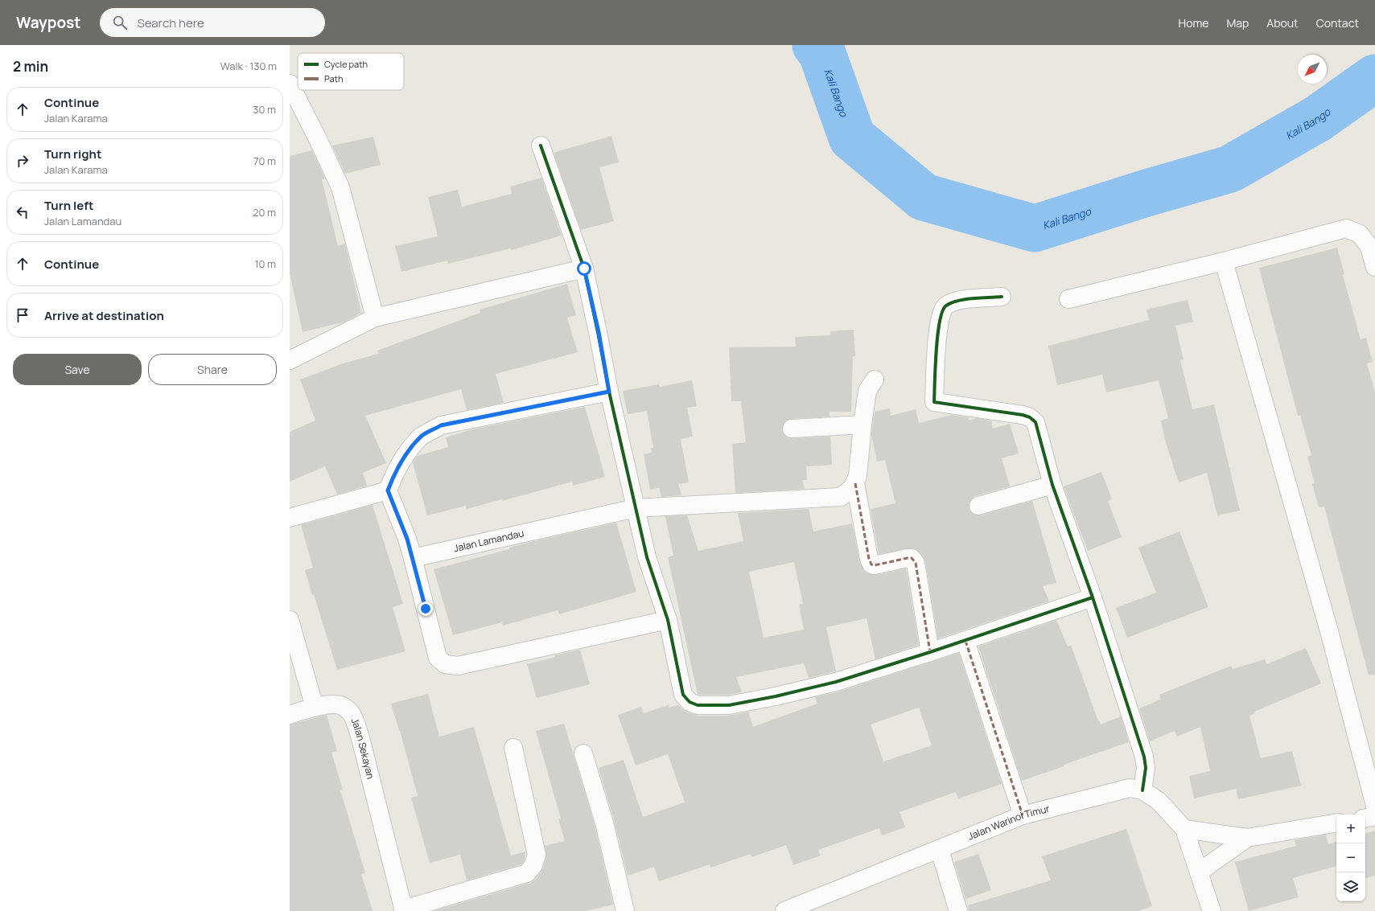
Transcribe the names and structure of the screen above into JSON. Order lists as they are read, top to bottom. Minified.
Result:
{"streets":{"street":["Jalan Lamandau","Jalan Sekayan","Jalan Warinoi Timur"]},"water":["Kali Bango"],"legend":["Cycle path","Path"],"north":"bottom left","page":{"header":"Waypost","search":"Search here","nav":["Home","Map","About","Contact"],"heading":["2 min","Walk · 130 m"],"list":[["Continue","Jalan Karama","30 m"],["Turn right","Jalan Karama","70 m"],["Turn left","Jalan Lamandau","20 m"],["Continue","10 m"],"Arrive at destination"],"buttons":["Save","Share"],"map_buttons":["+","−"]}}
